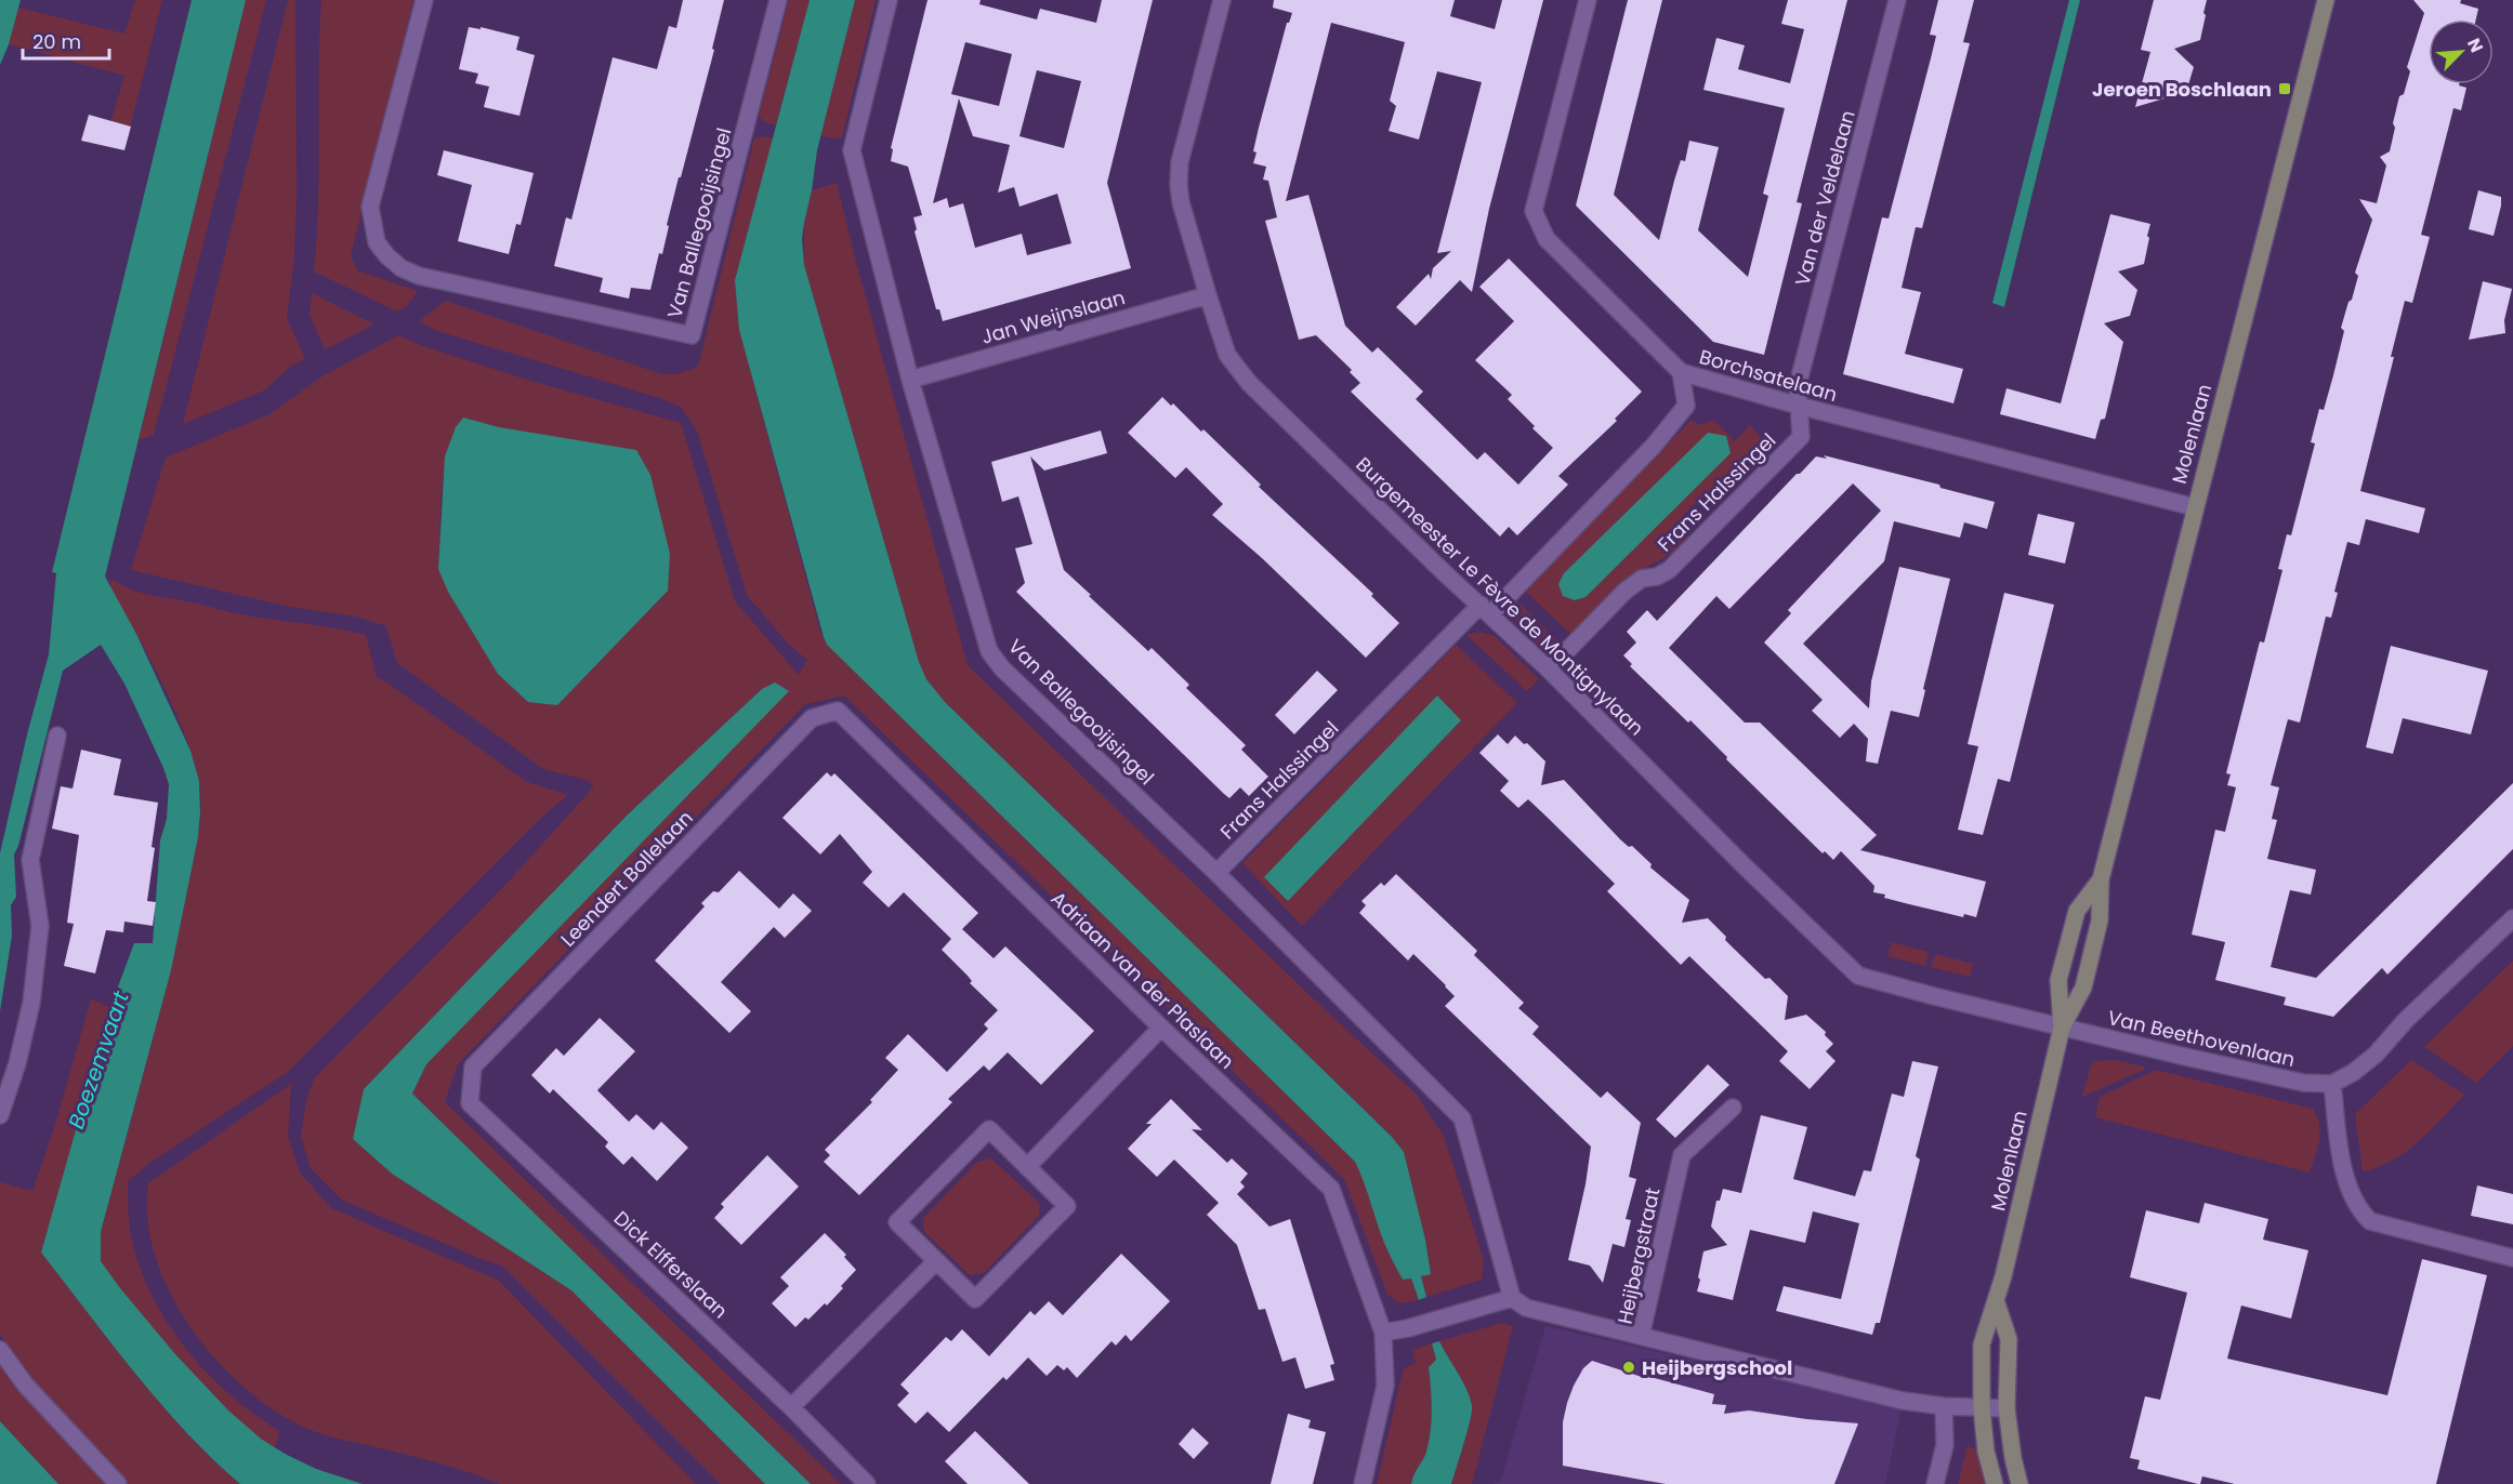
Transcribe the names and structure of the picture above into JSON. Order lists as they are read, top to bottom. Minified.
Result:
{"streets":{"main road":["Molenlaan"],"street":["Van der Veldelaan","Van Ballegooijsingel","Jan Weijnslaan","Borchsatelaan","Frans Halssingel","Burgemeester Le Fèvre de Montignylaan","Leendert Bollelaan","Adriaan van der Plaslaan","Van Beethovenlaan","Heijbergstraat","Dick Elfferslaan"]},"crossings":[["Van der Veldelaan","Borchsatelaan"],["Van der Veldelaan","Frans Halssingel"],["Van Ballegooijsingel","Jan Weijnslaan"],["Van Ballegooijsingel","Frans Halssingel"],["Jan Weijnslaan","Burgemeester Le Fèvre de Montignylaan"],["Borchsatelaan","Molenlaan"],["Borchsatelaan","Frans Halssingel"],["Molenlaan","Burgemeester Le Fèvre de Montignylaan"],["Molenlaan","Van Beethovenlaan"],["Molenlaan","Heijbergstraat"],["Frans Halssingel","Burgemeester Le Fèvre de Montignylaan"],["Burgemeester Le Fèvre de Montignylaan","Van Beethovenlaan"],["Leendert Bollelaan","Adriaan van der Plaslaan"],["Leendert Bollelaan","Dick Elfferslaan"]],"water":["Boezemvaart"],"places":{"transit":["Jeroen Boschlaan"],"other":["Heijbergschool"]},"scale_bar":"20 m","north":"top right"}
